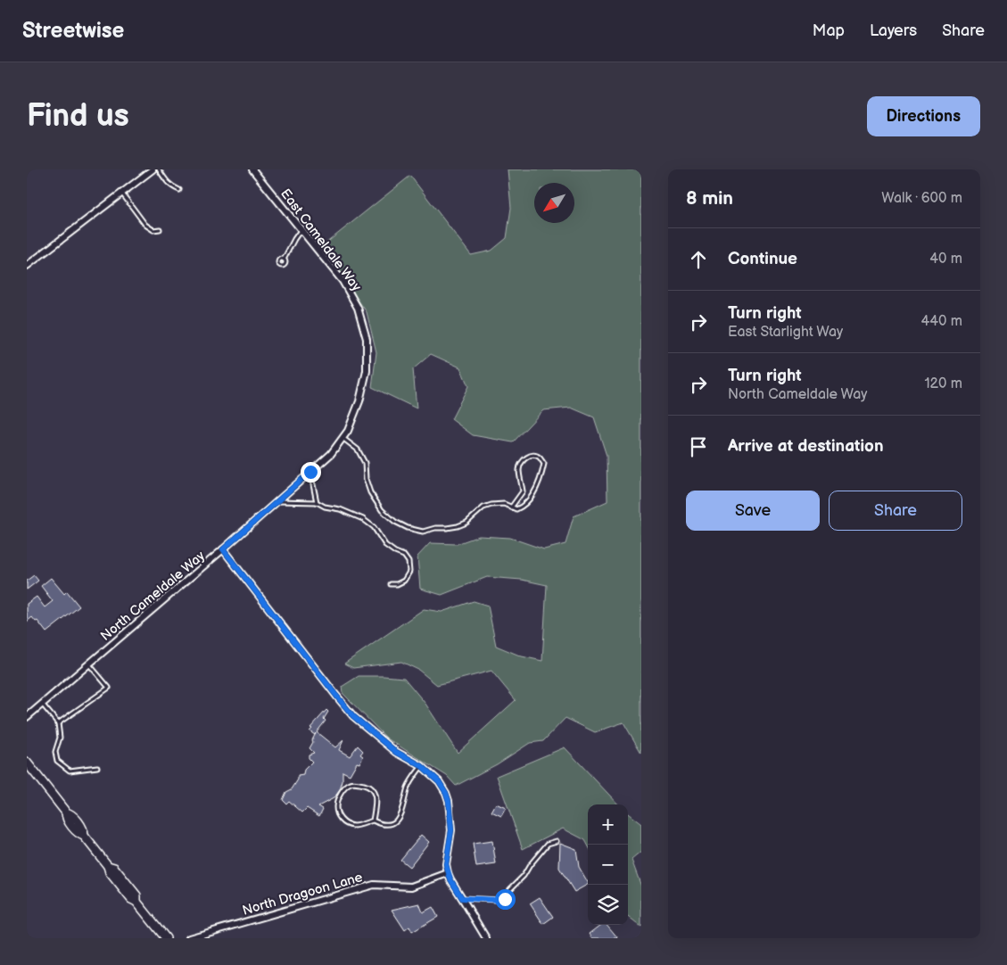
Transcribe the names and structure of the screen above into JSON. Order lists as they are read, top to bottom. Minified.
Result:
{"streets":{"street":["East Cameldale Way","North Cameldale Way","North Dragoon Lane"]},"crossings":[["East Cameldale Way","North Cameldale Way"]],"north":"bottom left","page":{"header":"Streetwise","nav":["Map","Layers","Share"],"buttons":["Directions",["Save","Share"]],"title":"Find us","heading":["8 min","Walk · 600 m"],"list":[["Continue","40 m"],["Turn right","East Starlight Way","440 m"],["Turn right","North Cameldale Way","120 m"],"Arrive at destination"],"map_buttons":["+","−"]}}
